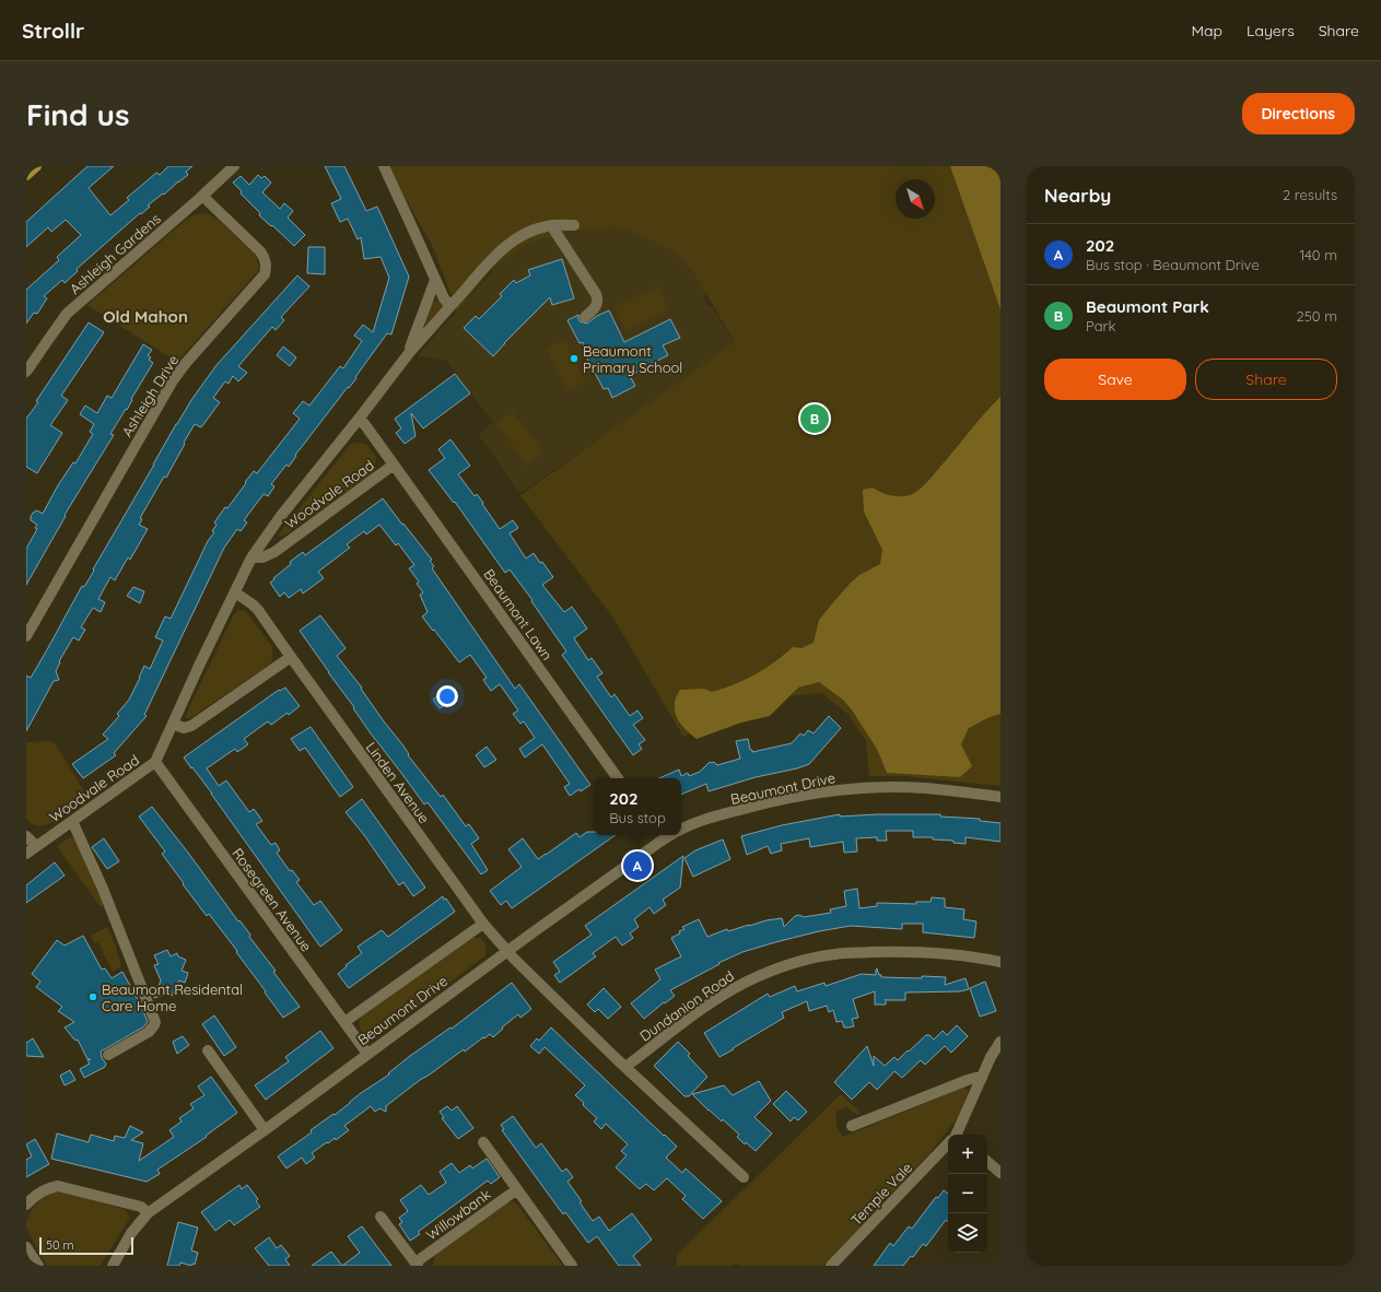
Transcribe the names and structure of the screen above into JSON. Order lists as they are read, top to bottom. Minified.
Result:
{"streets":{"street":["Ashleigh Gardens","Ashleigh Drive","Woodvale Road","Beaumont Lawn","Linden Avenue","Beaumont Drive","Rosegreen Avenue","Dundanion Road","Temple Vale","Willowbank"]},"crossings":[["Ashleigh Gardens","Ashleigh Drive"],["Woodvale Road","Beaumont Lawn"],["Woodvale Road","Rosegreen Avenue"],["Linden Avenue","Beaumont Drive"],["Linden Avenue","Dundanion Road"],["Beaumont Drive","Rosegreen Avenue"]],"districts":["Old Mahon"],"places":["Beaumont Primary School","Beaumont Residental Care Home"],"scale_bar":"50 m","north":"bottom right","page":{"header":"Strollr","nav":["Map","Layers","Share"],"buttons":["Directions",["Save","Share"]],"title":"Find us","heading":["Nearby","2 results"],"list":[{"mark":"A","name":"202","note":"Bus stop · Beaumont Drive","value":"140 m"},{"mark":"B","name":"Beaumont Park","note":"Park","value":"250 m"}],"pins":["B","A"],"popup":["202","Bus stop"],"map_buttons":["+","−"],"scale":"50 m"}}
